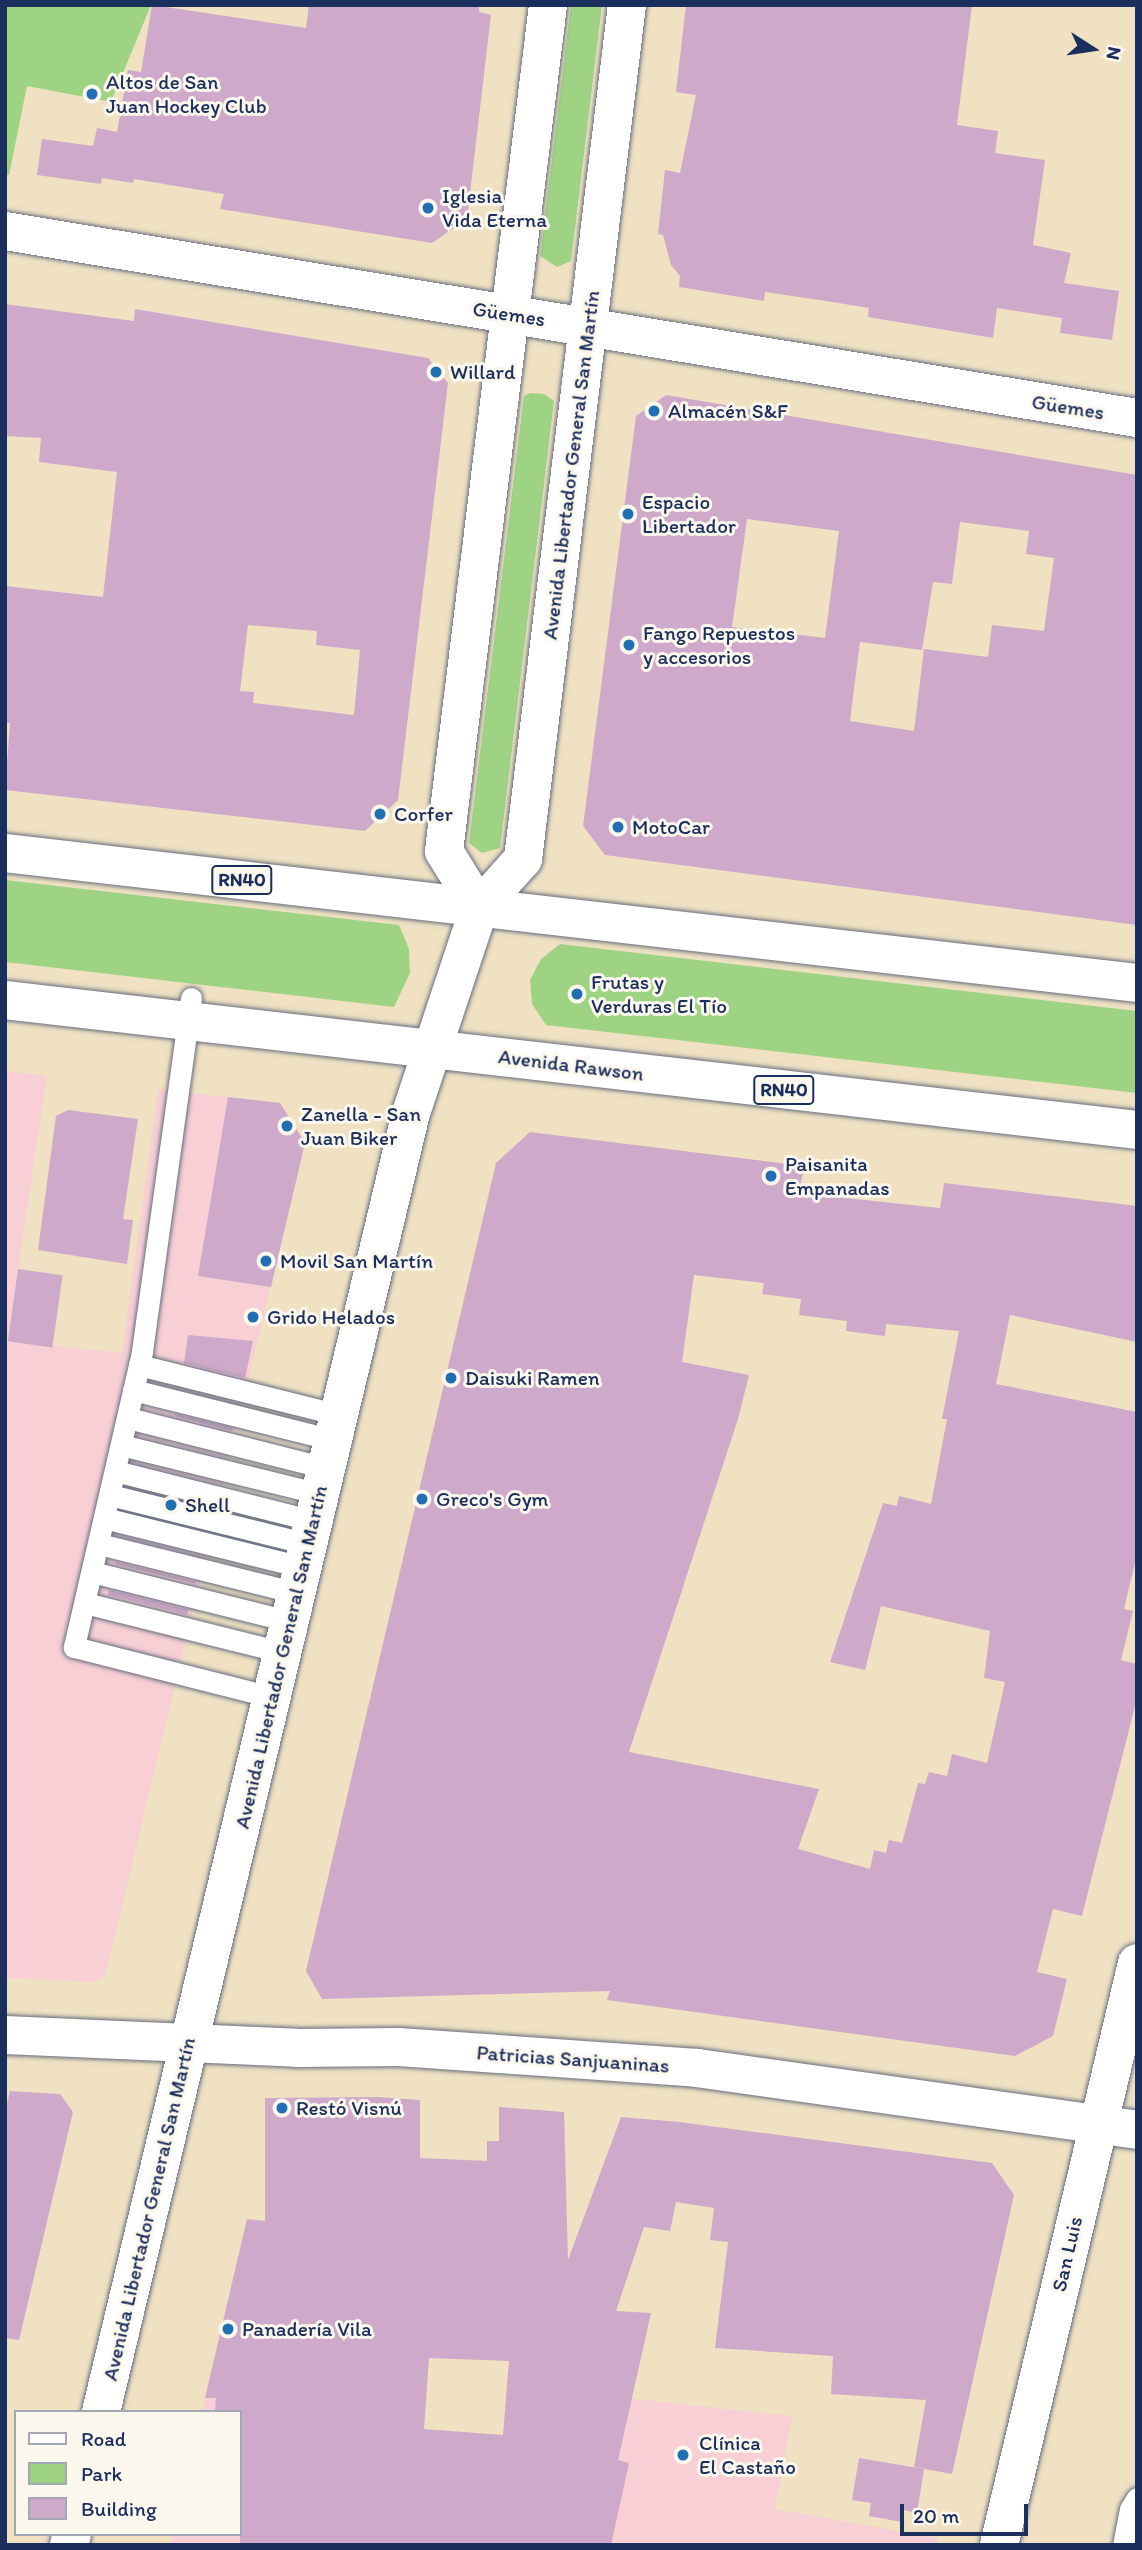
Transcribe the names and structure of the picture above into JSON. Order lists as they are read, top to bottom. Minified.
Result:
{"streets":{"main road":["Güemes","Avenida Libertador General San Martín","RN40","Avenida Rawson","Patricias Sanjuaninas","San Luis"]},"crossings":[["Güemes","Avenida Libertador General San Martín"],["Avenida Libertador General San Martín","RN40"],["Avenida Libertador General San Martín","Avenida Rawson"],["Avenida Libertador General San Martín","Patricias Sanjuaninas"],["Patricias Sanjuaninas","San Luis"]],"places":["Altos de San Juan Hockey Club","Iglesia Vida Eterna","Willard","Almacén S&F","Espacio Libertador","Fango Repuestos y accesorios","Corfer","MotoCar","Frutas y Verduras El Tío","Zanella - San Juan Biker","Paisanita Empanadas","Movil San Martín","Grido Helados","Daisuki Ramen","Greco's Gym","Shell","Restó Visnú","Panadería Vila","Clínica El Castaño"],"legend":["Road","Park","Building"],"scale_bar":"20 m","north":"right"}
